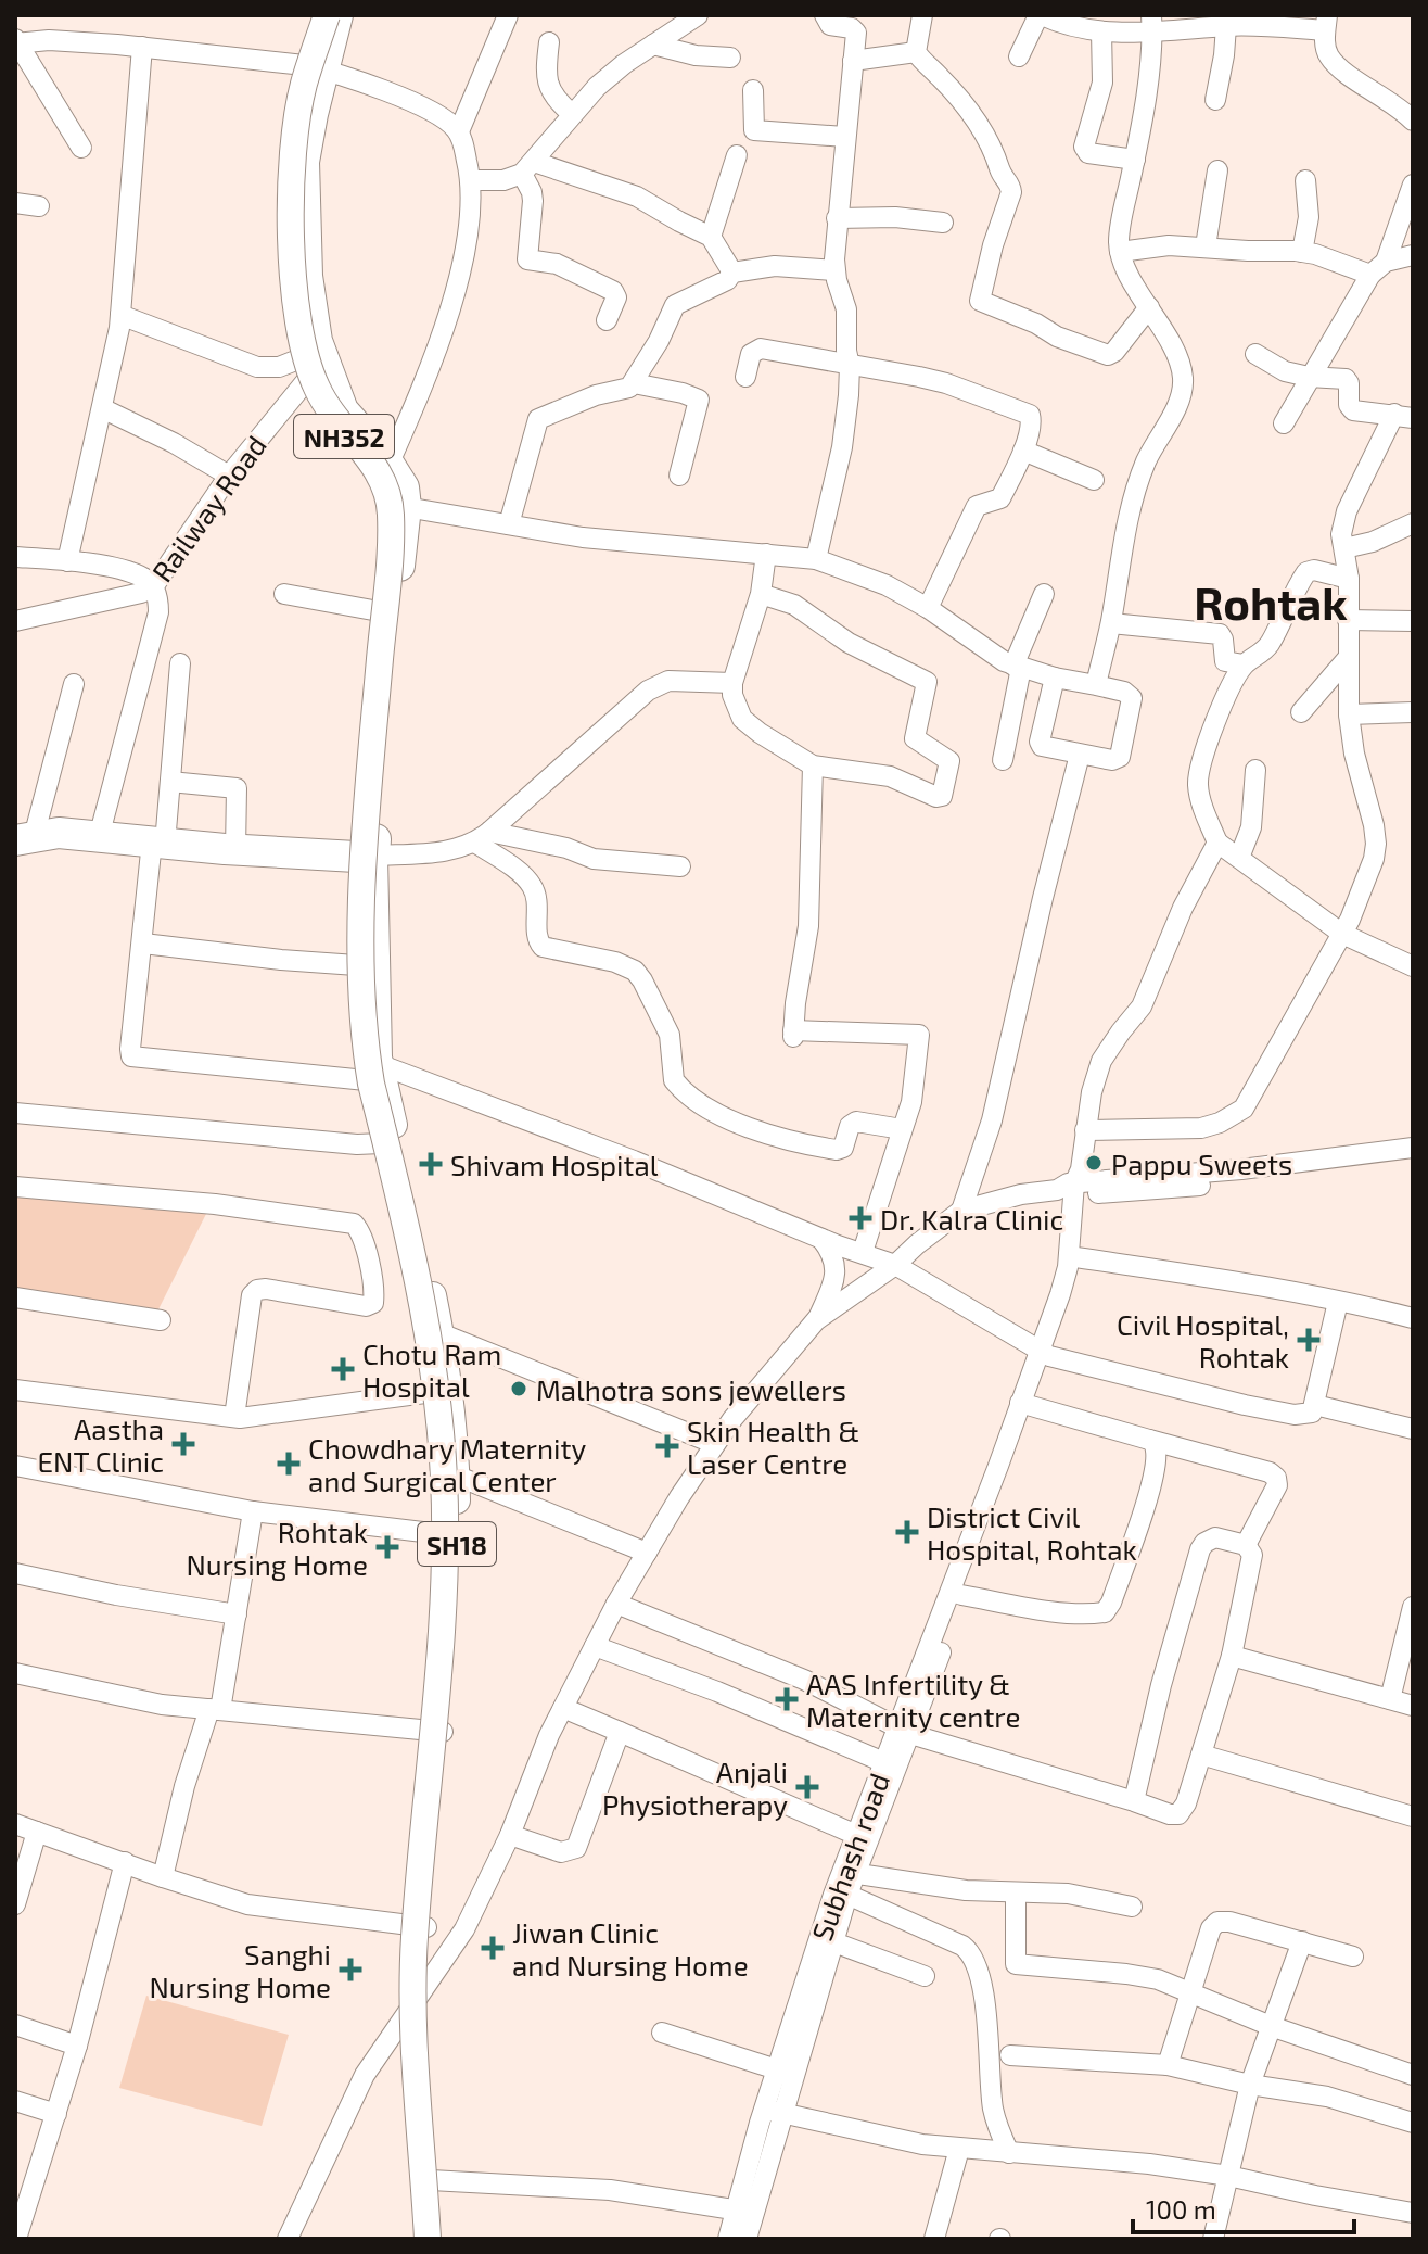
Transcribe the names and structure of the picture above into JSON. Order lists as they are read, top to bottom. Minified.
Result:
{"streets":{"highway":["NH352"],"main road":["SH18"],"street":["Railway Road","Subhash road"]},"crossings":[["NH352","Railway Road"],["NH352","SH18"]],"districts":["Rohtak"],"places":{"other":["Pappu Sweets","Malhotra sons jewellers"],"health":["Shivam Hospital","Dr. Kalra Clinic","Civil Hospital, Rohtak","Chotu Ram Hospital","Aastha ENT Clinic","Skin Health & Laser Centre","Chowdhary Maternity and Surgical Center","District Civil Hospital, Rohtak","Rohtak Nursing Home","AAS Infertility & Maternity centre","Anjali Physiotherapy","Jiwan Clinic and Nursing Home","Sanghi Nursing Home"]},"scale_bar":"100 m"}
